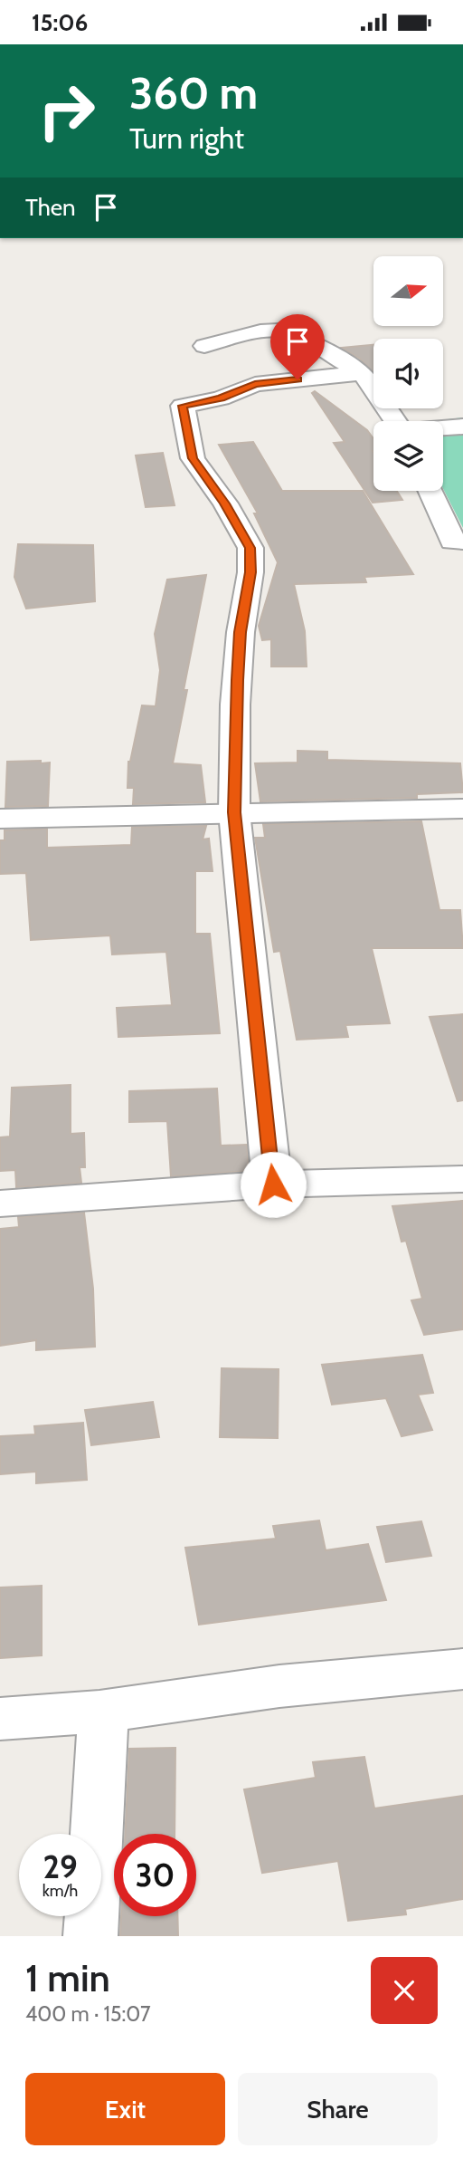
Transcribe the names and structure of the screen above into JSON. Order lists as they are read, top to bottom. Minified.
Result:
{"north":"right","page":{"status":"15:06","turn":["360 m","Turn right"],"then":"Then","speed":"29 km/h","limit":"30","heading":["1 min","400 m · 15:07"],"buttons":["Exit","Share"]}}
